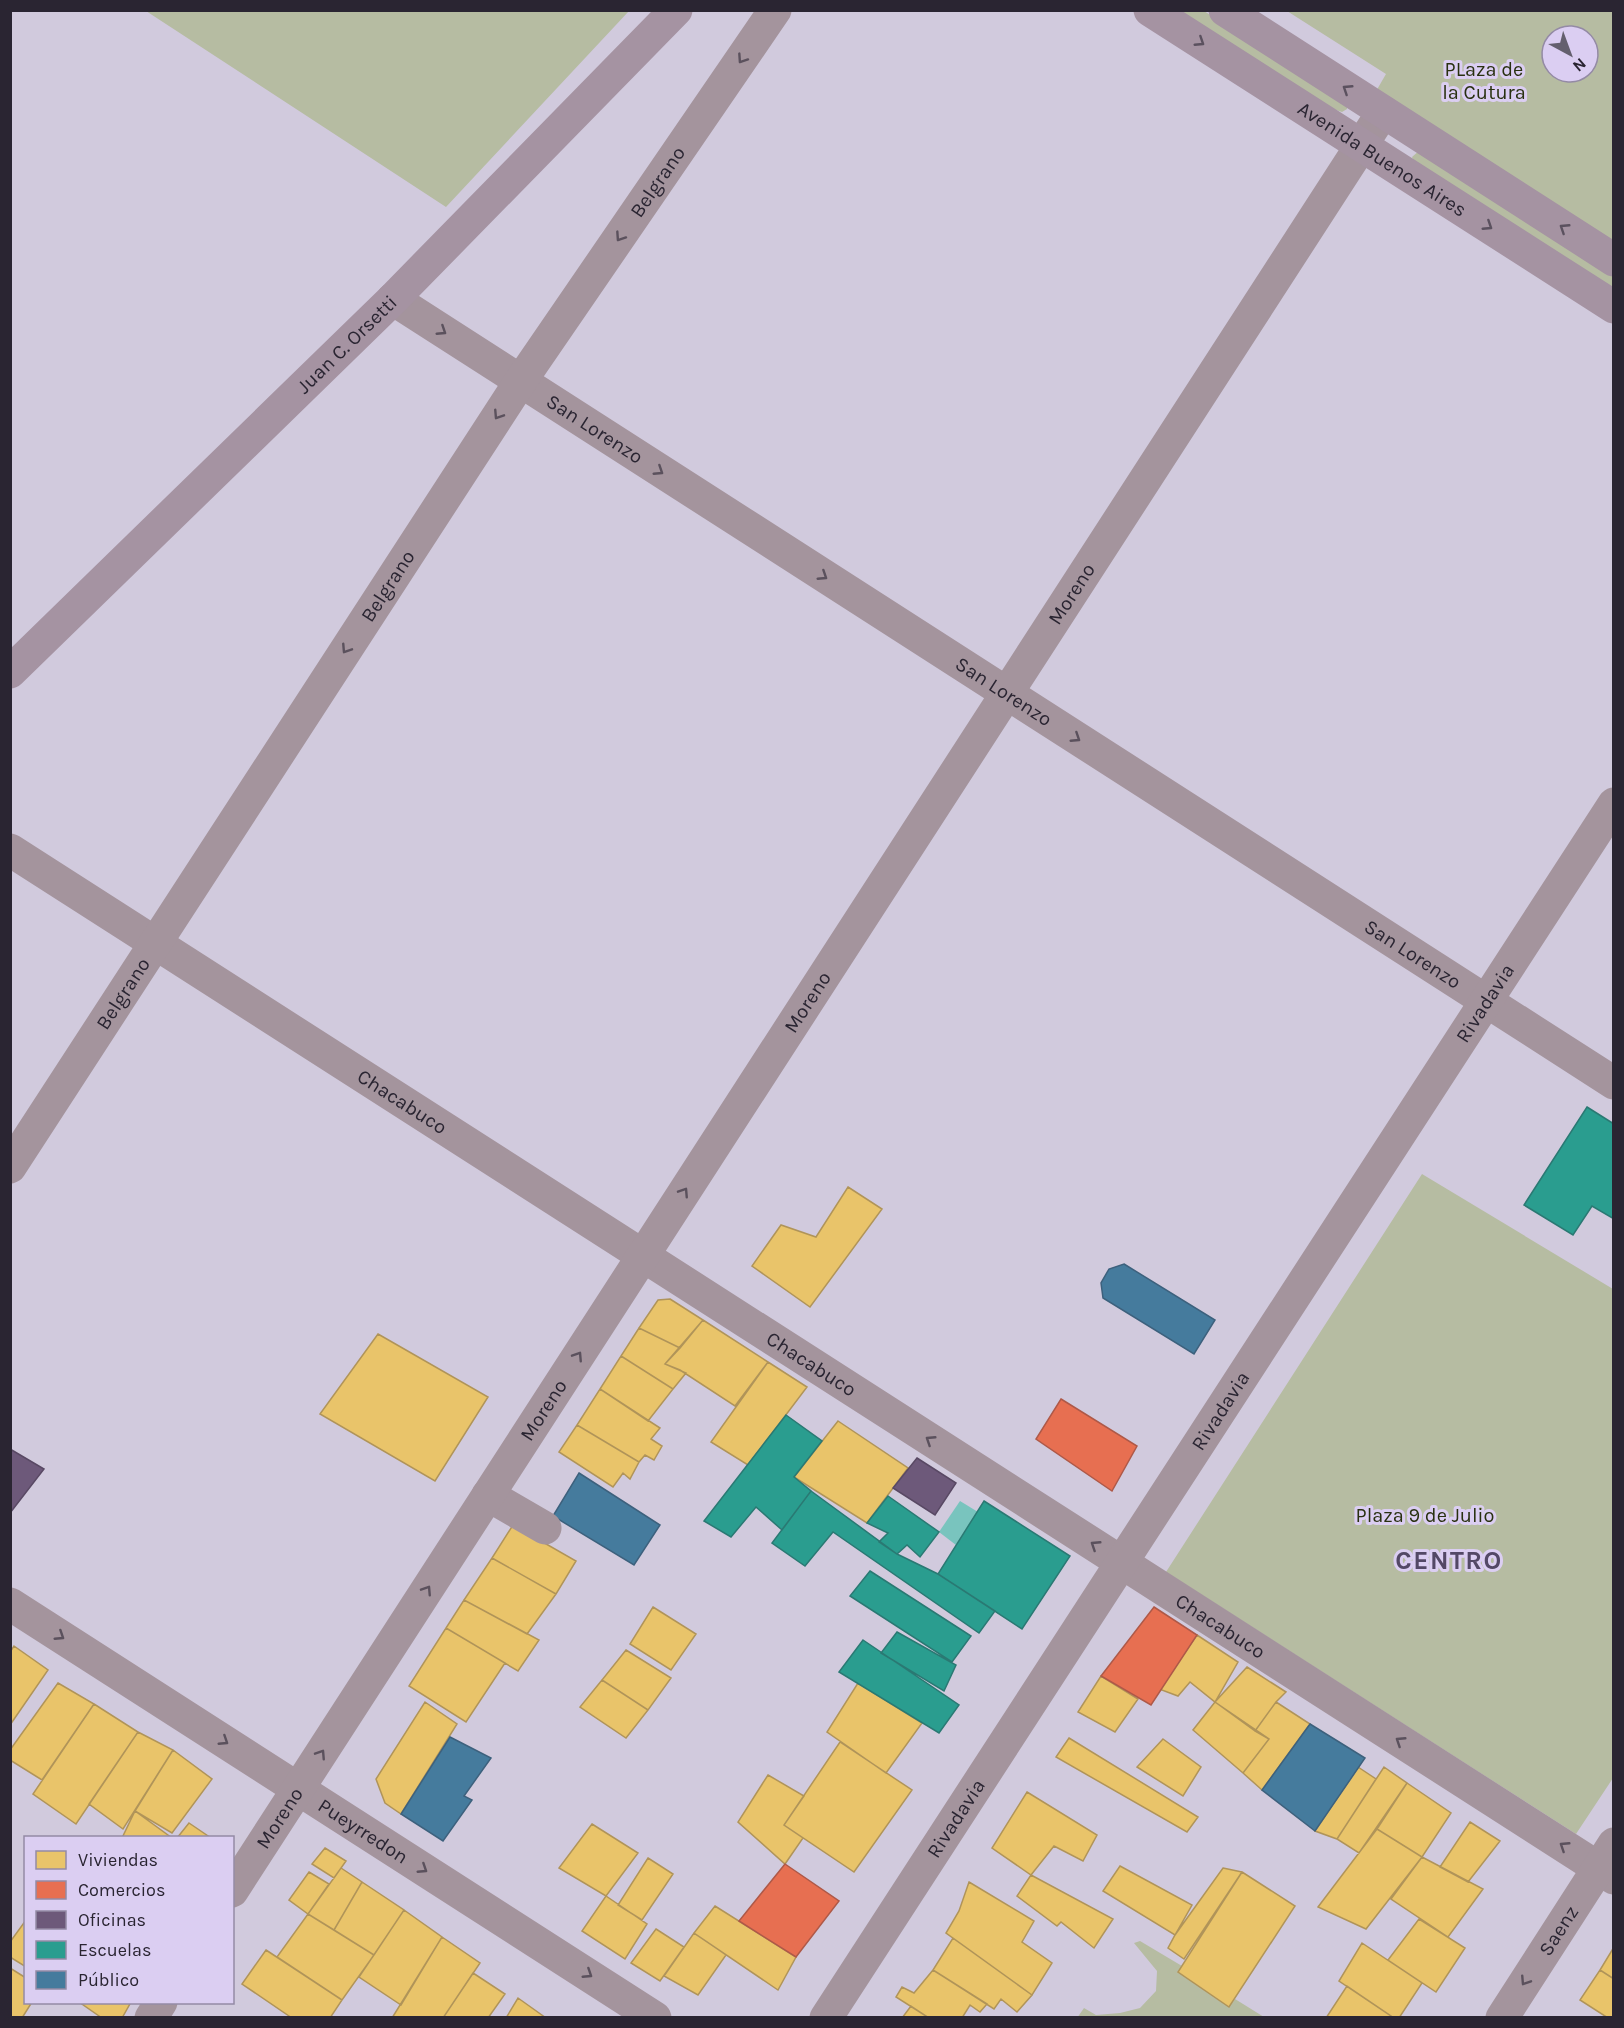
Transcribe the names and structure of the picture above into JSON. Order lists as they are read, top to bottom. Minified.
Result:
{"streets":{"main road":["Avenida Buenos Aires","Juan C. Orsetti"],"street":["Belgrano","San Lorenzo","Moreno","Rivadavia","Chacabuco","Pueyrredon","Saenz"]},"crossings":[["Avenida Buenos Aires","Moreno"],["Belgrano","San Lorenzo"],["Belgrano","Chacabuco"],["Juan C. Orsetti","San Lorenzo"],["San Lorenzo","Moreno"],["San Lorenzo","Rivadavia"],["Moreno","Chacabuco"],["Moreno","Pueyrredon"],["Rivadavia","Chacabuco"],["Chacabuco","Saenz"]],"one_way":["Belgrano","San Lorenzo","Moreno","Chacabuco","Pueyrredon","Saenz"],"districts":["CENTRO"],"parks":["PLaza de la Cutura","Plaza 9 de Julio"],"legend":["Viviendas","Comercios","Oficinas","Escuelas","Público"],"north":"bottom right"}
